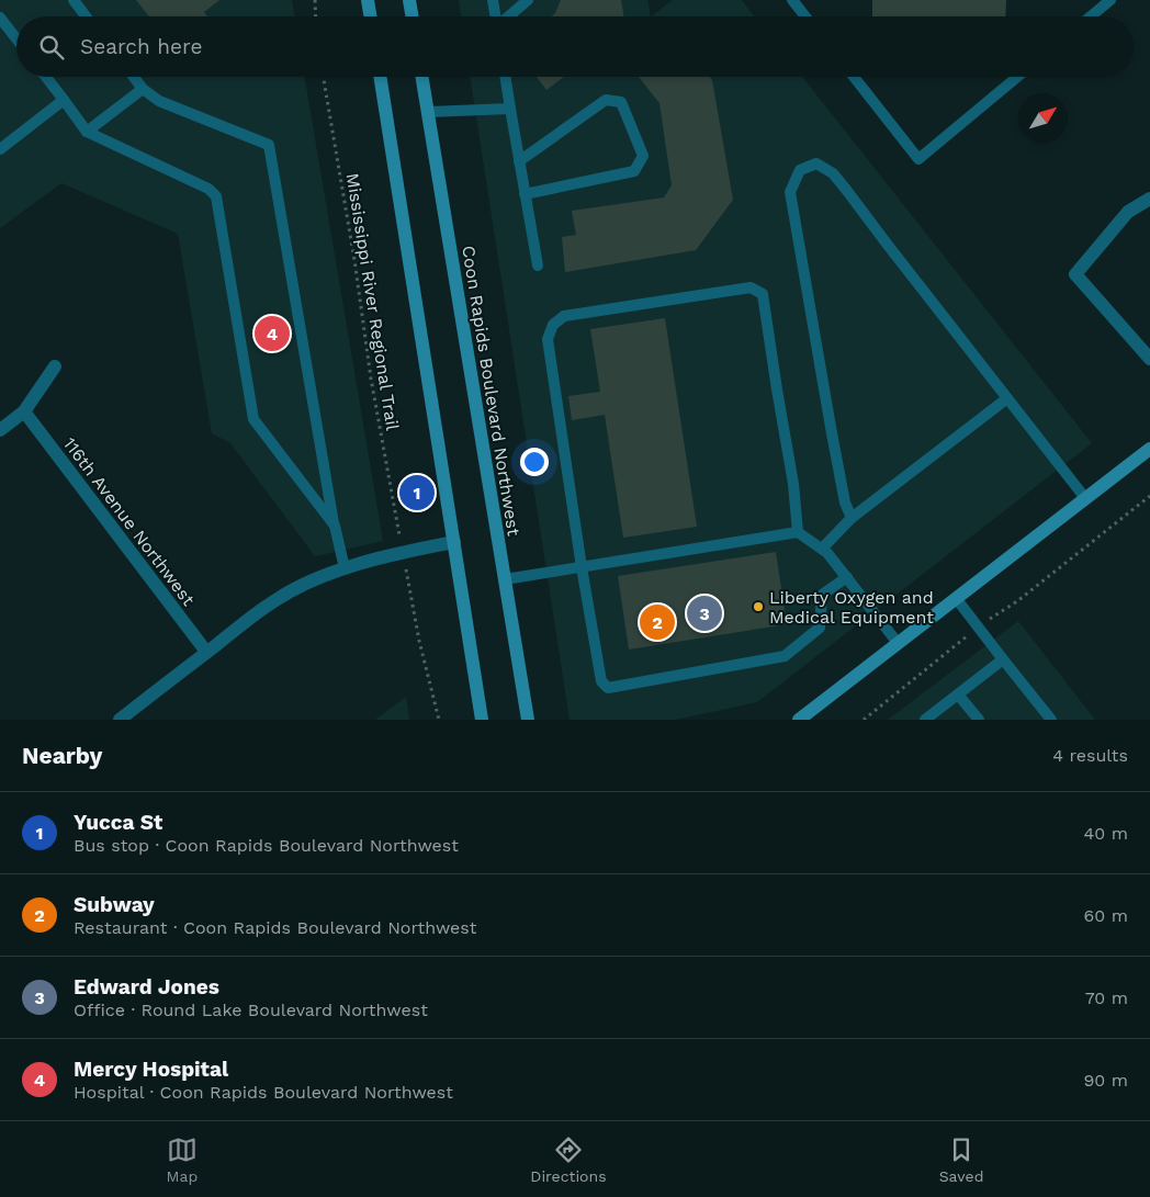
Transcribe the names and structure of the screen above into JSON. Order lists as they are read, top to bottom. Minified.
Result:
{"streets":{"main road":["Coon Rapids Boulevard Northwest"],"street":["116th Avenue Northwest"],"path":["Mississippi River Regional Trail"]},"places":["Liberty Oxygen and Medical Equipment"],"north":"top right","page":{"search":"Search here","pins":["4","1","3","2"],"heading":["Nearby","4 results"],"list":[{"mark":"1","name":"Yucca St","note":"Bus stop · Coon Rapids Boulevard Northwest","value":"40 m"},{"mark":"2","name":"Subway","note":"Restaurant · Coon Rapids Boulevard Northwest","value":"60 m"},{"mark":"3","name":"Edward Jones","note":"Office · Round Lake Boulevard Northwest","value":"70 m"},{"mark":"4","name":"Mercy Hospital","note":"Hospital · Coon Rapids Boulevard Northwest","value":"90 m"}],"nav":["Map","Directions","Saved"]}}
